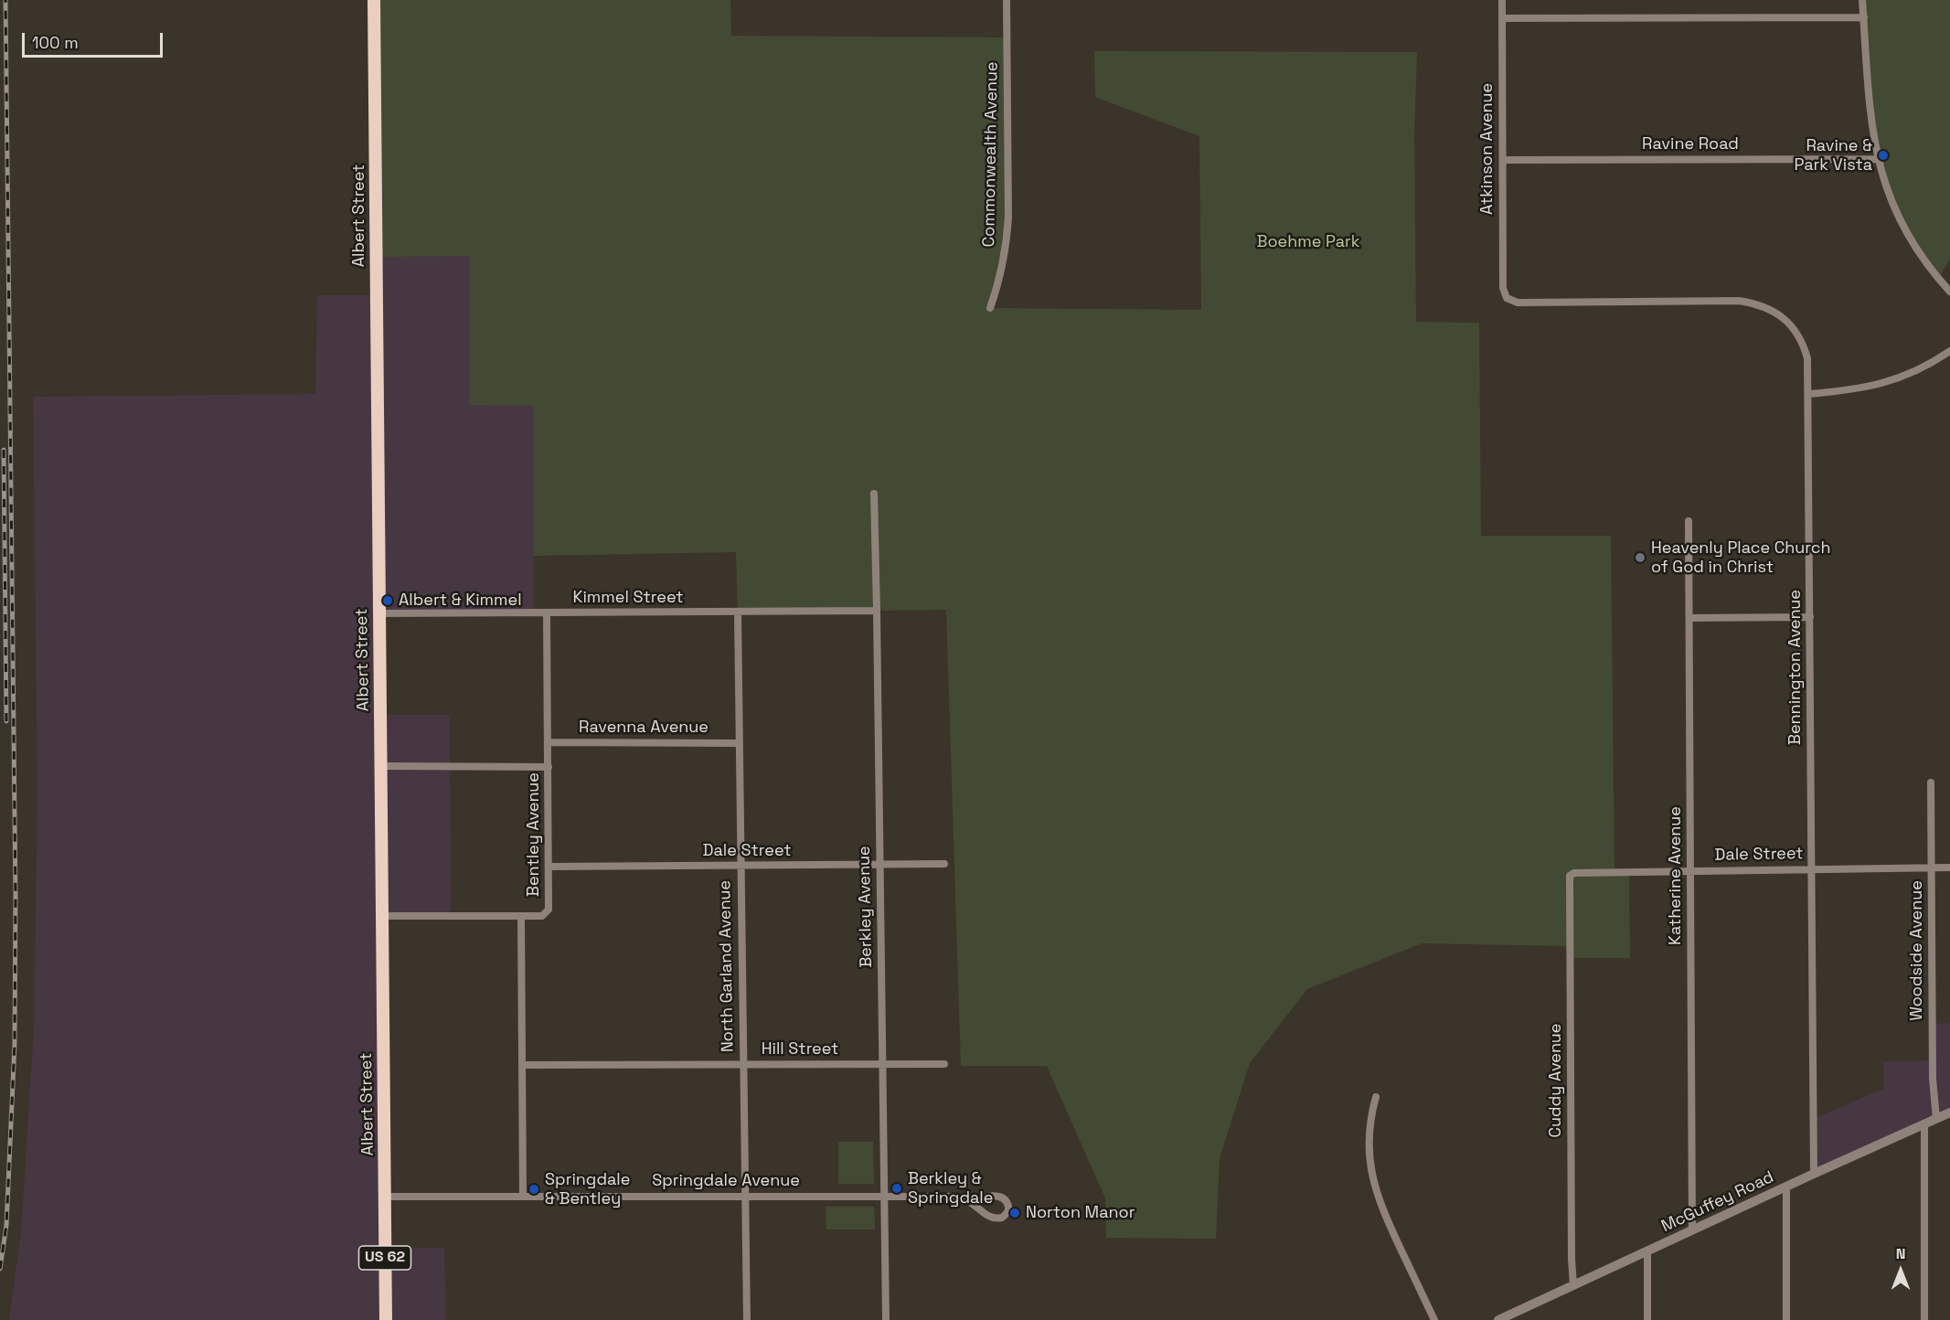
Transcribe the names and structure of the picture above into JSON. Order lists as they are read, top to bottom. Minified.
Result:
{"streets":{"main road":["Albert Street","US 62"],"street":["Ravine Road","Atkinson Avenue","Commonwealth Avenue","Kimmel Street","Bennington Avenue","Ravenna Avenue","Bentley Avenue","Dale Street","Katherine Avenue","Berkley Avenue","Woodside Avenue","North Garland Avenue","Hill Street","Cuddy Avenue","Springdale Avenue","McGuffey Road"]},"crossings":[["Ravine Road","Atkinson Avenue"],["Atkinson Avenue","Bennington Avenue"],["Albert Street","Kimmel Street"],["Albert Street","Springdale Avenue"],["Kimmel Street","Bentley Avenue"],["Kimmel Street","Berkley Avenue"],["Kimmel Street","North Garland Avenue"],["Bennington Avenue","Dale Street"],["Bennington Avenue","McGuffey Road"],["Ravenna Avenue","Bentley Avenue"],["Ravenna Avenue","North Garland Avenue"],["Bentley Avenue","Dale Street"],["Bentley Avenue","Hill Street"],["Bentley Avenue","Springdale Avenue"],["Dale Street","Katherine Avenue"],["Dale Street","Berkley Avenue"],["Dale Street","Woodside Avenue"],["Dale Street","North Garland Avenue"],["Dale Street","Cuddy Avenue"],["Katherine Avenue","McGuffey Road"],["Berkley Avenue","Hill Street"],["Berkley Avenue","Springdale Avenue"],["Woodside Avenue","McGuffey Road"],["North Garland Avenue","Hill Street"],["North Garland Avenue","Springdale Avenue"],["Cuddy Avenue","McGuffey Road"]],"parks":["Boehme Park"],"places":["Ravine & Park Vista","Heavenly Place Church of God in Christ","Albert & Kimmel","Berkley & Springdale","Springdale & Bentley","Norton Manor"],"scale_bar":"100 m","north":"top"}
